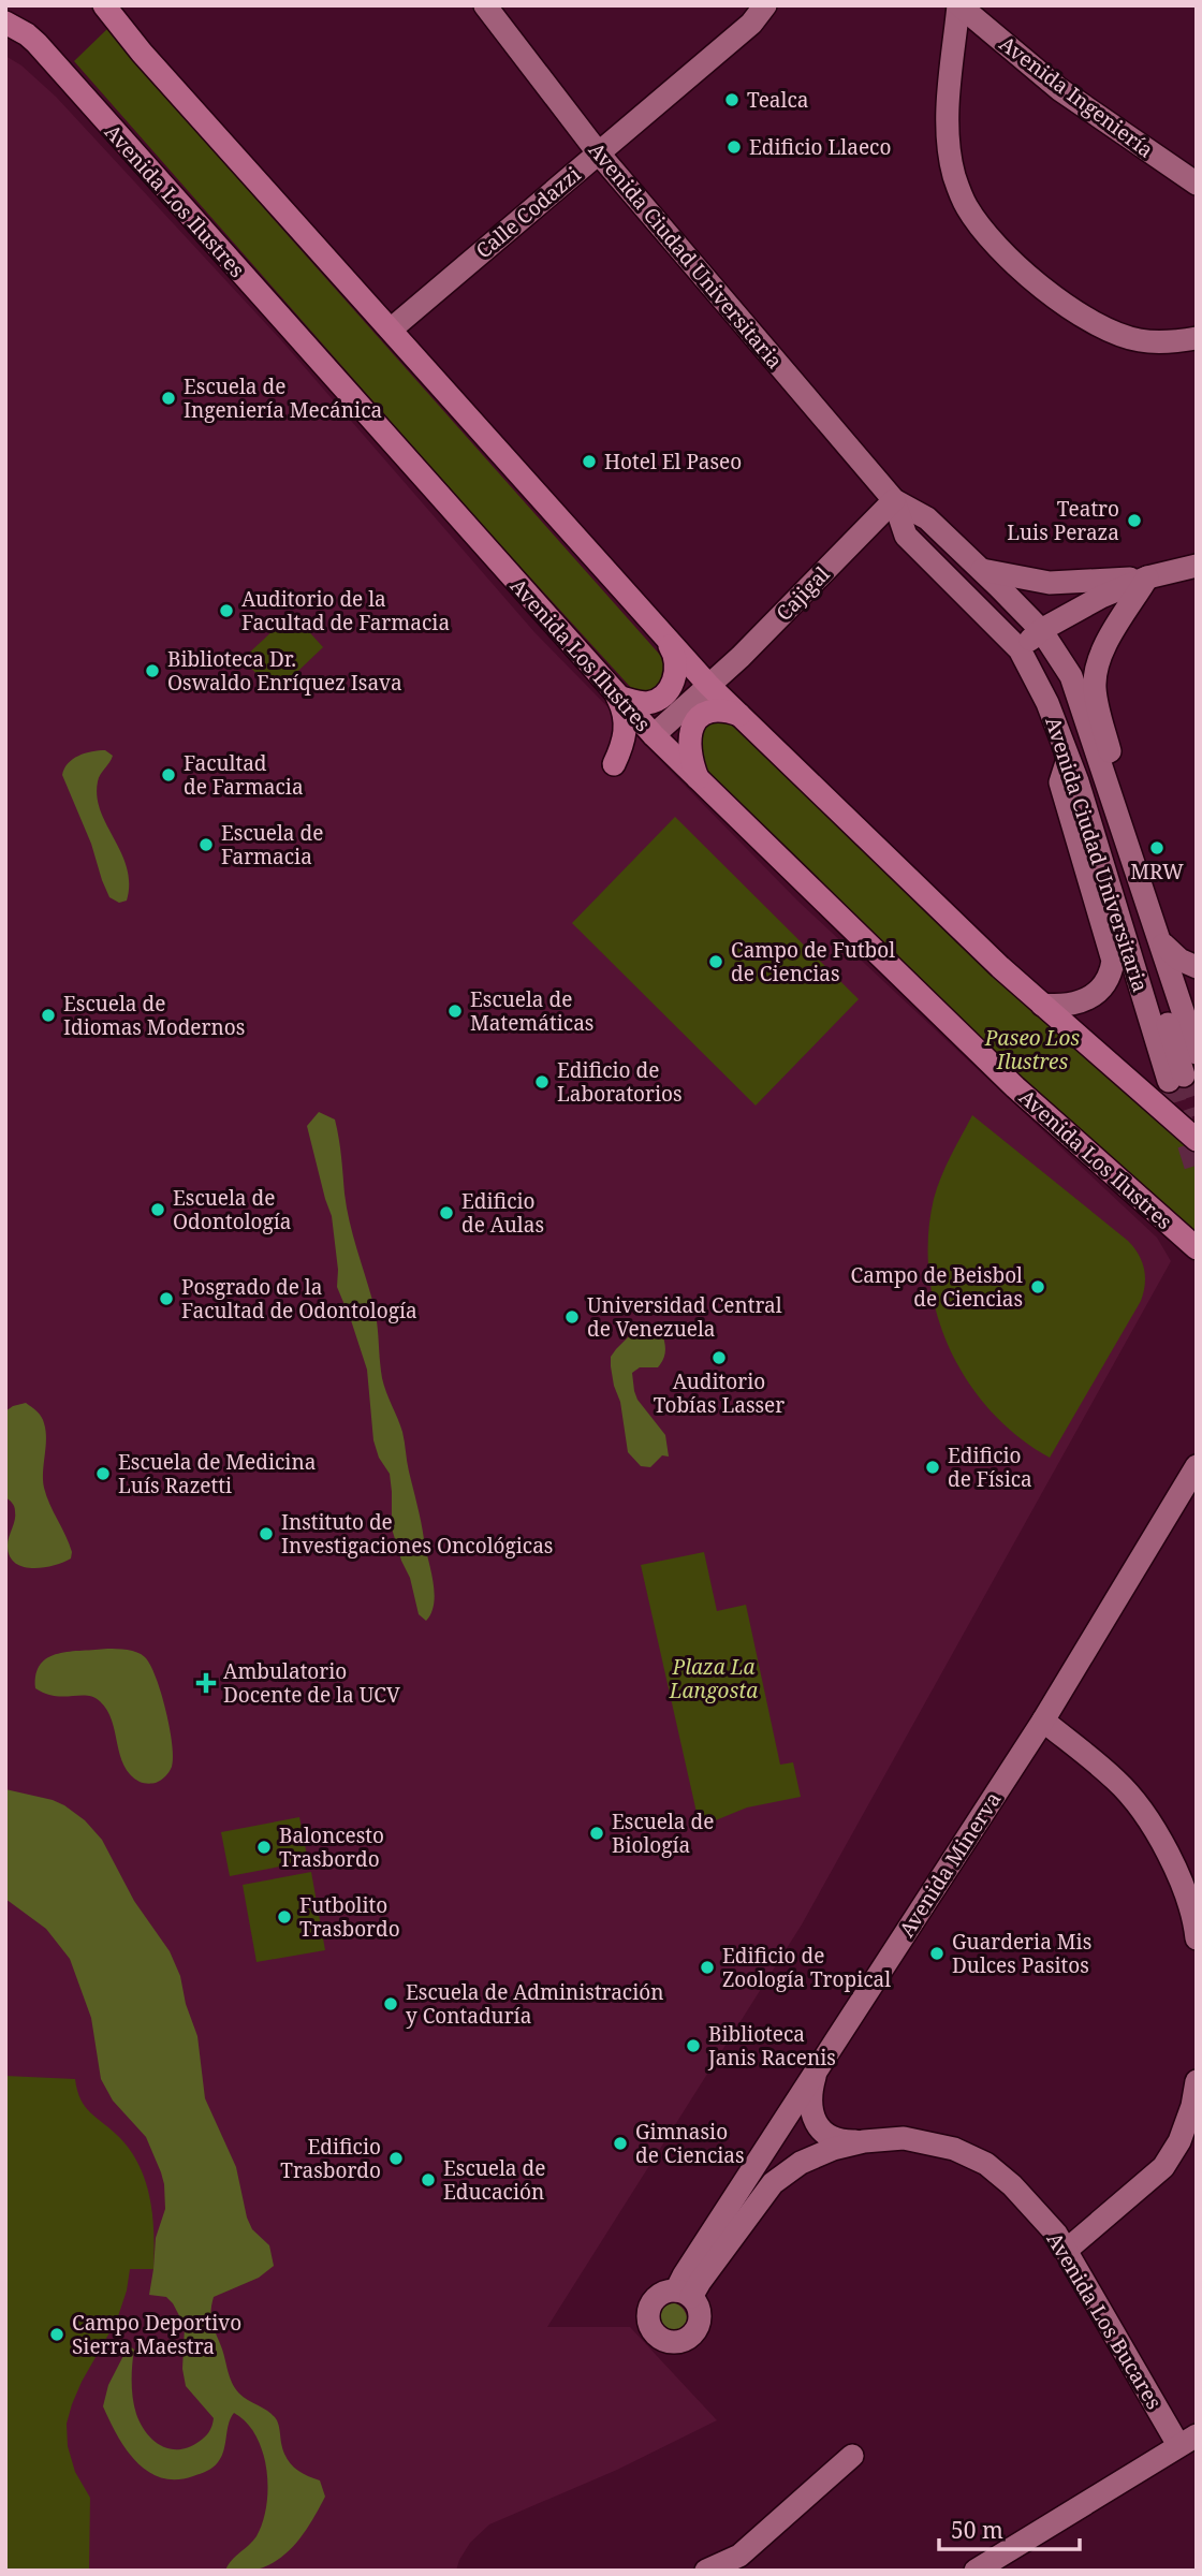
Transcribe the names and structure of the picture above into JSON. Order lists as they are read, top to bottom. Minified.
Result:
{"streets":{"main road":["Avenida Los Ilustres"],"street":["Avenida Ingeniería","Calle Codazzi","Avenida Ciudad Universitaria","Cajigal","Avenida Minerva","Avenida Los Bucares"]},"crossings":[["Avenida Los Ilustres","Cajigal"],["Calle Codazzi","Avenida Ciudad Universitaria"],["Avenida Ciudad Universitaria","Cajigal"],["Avenida Minerva","Avenida Los Bucares"]],"parks":["Paseo Los Ilustres","Plaza La Langosta"],"places":{"other":["Tealca","Edificio Llaeco","Escuela de Ingeniería Mecánica","Hotel El Paseo","Teatro Luis Peraza","Auditorio de la Facultad de Farmacia","Biblioteca Dr. Oswaldo Enríquez Isava","Facultad de Farmacia","Escuela de Farmacia","MRW","Campo de Futbol de Ciencias","Escuela de Matemáticas","Escuela de Idiomas Modernos","Edificio de Laboratorios","Escuela de Odontología","Edificio de Aulas","Campo de Beisbol de Ciencias","Posgrado de la Facultad de Odontología","Universidad Central de Venezuela","Auditorio Tobías Lasser","Edificio de Física","Escuela de Medicina Luís Razetti","Instituto de Investigaciones Oncológicas","Escuela de Biología","Baloncesto Trasbordo","Futbolito Trasbordo","Guarderia Mis Dulces Pasitos","Edificio de Zoología Tropical","Escuela de Administración y Contaduría","Biblioteca Janis Racenis","Gimnasio de Ciencias","Edificio Trasbordo","Escuela de Educación","Campo Deportivo Sierra Maestra"],"health":["Ambulatorio Docente de la UCV"]},"scale_bar":"50 m"}
